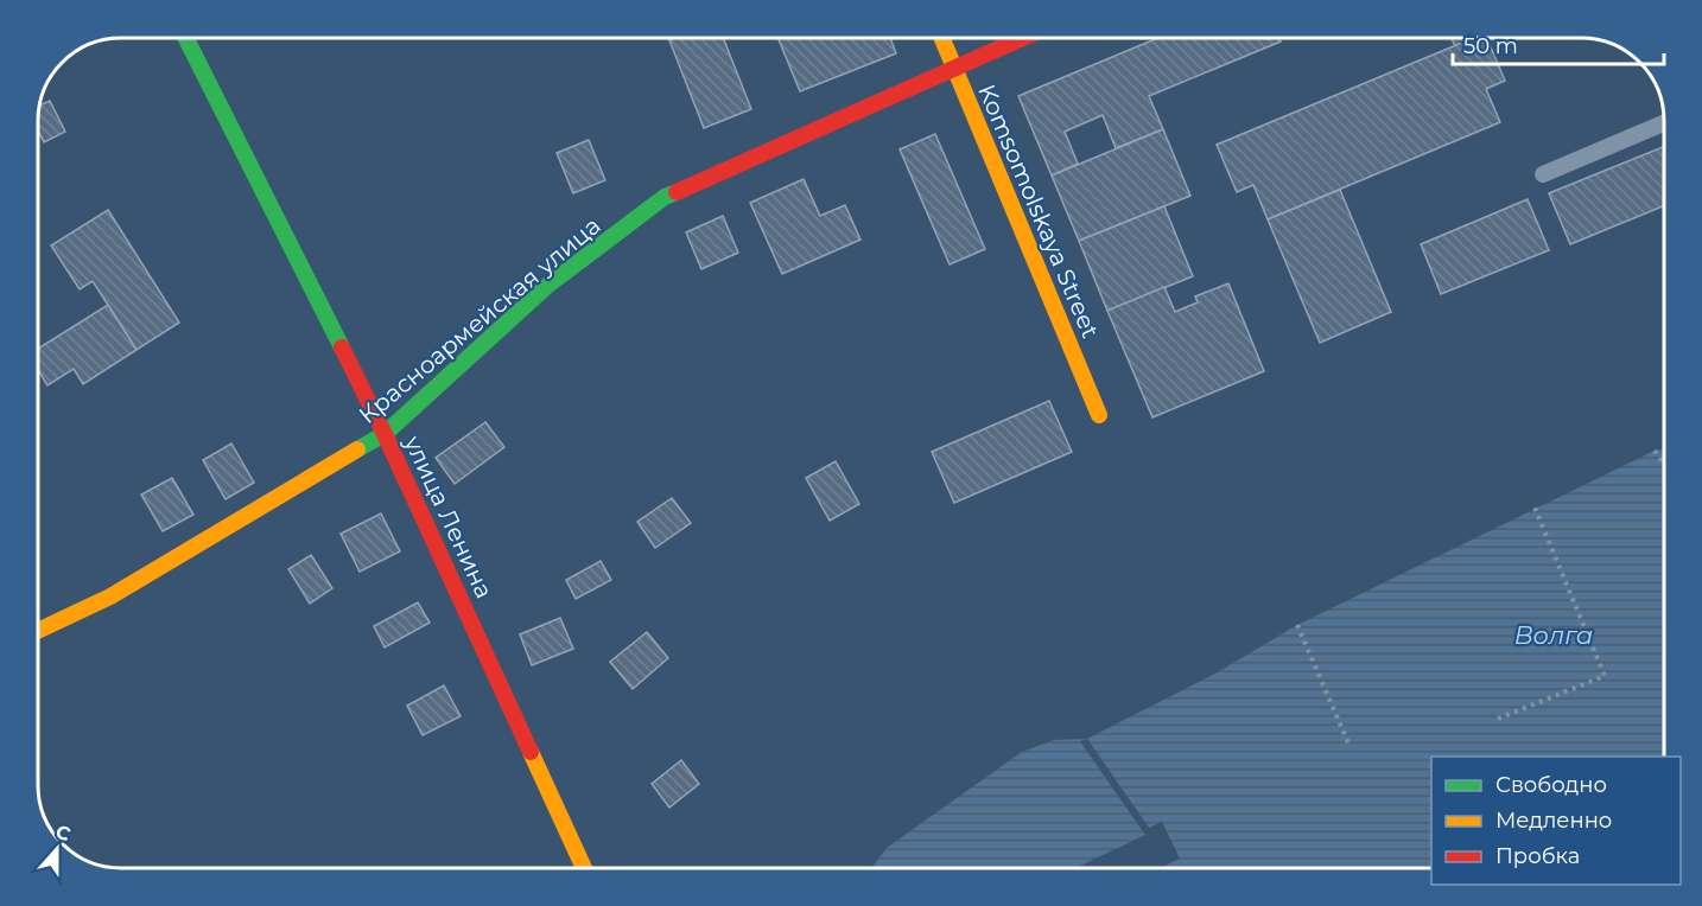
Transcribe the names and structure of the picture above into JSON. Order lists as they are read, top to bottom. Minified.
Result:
{"streets":{"street":["Komsomolskaya Street","Красноармейская улица","улица Ленина"]},"crossings":[["Komsomolskaya Street","Красноармейская улица"],["Красноармейская улица","улица Ленина"]],"water":["Волга"],"legend":["Свободно","Медленно","Пробка"],"scale_bar":"50 m","north":"top"}
